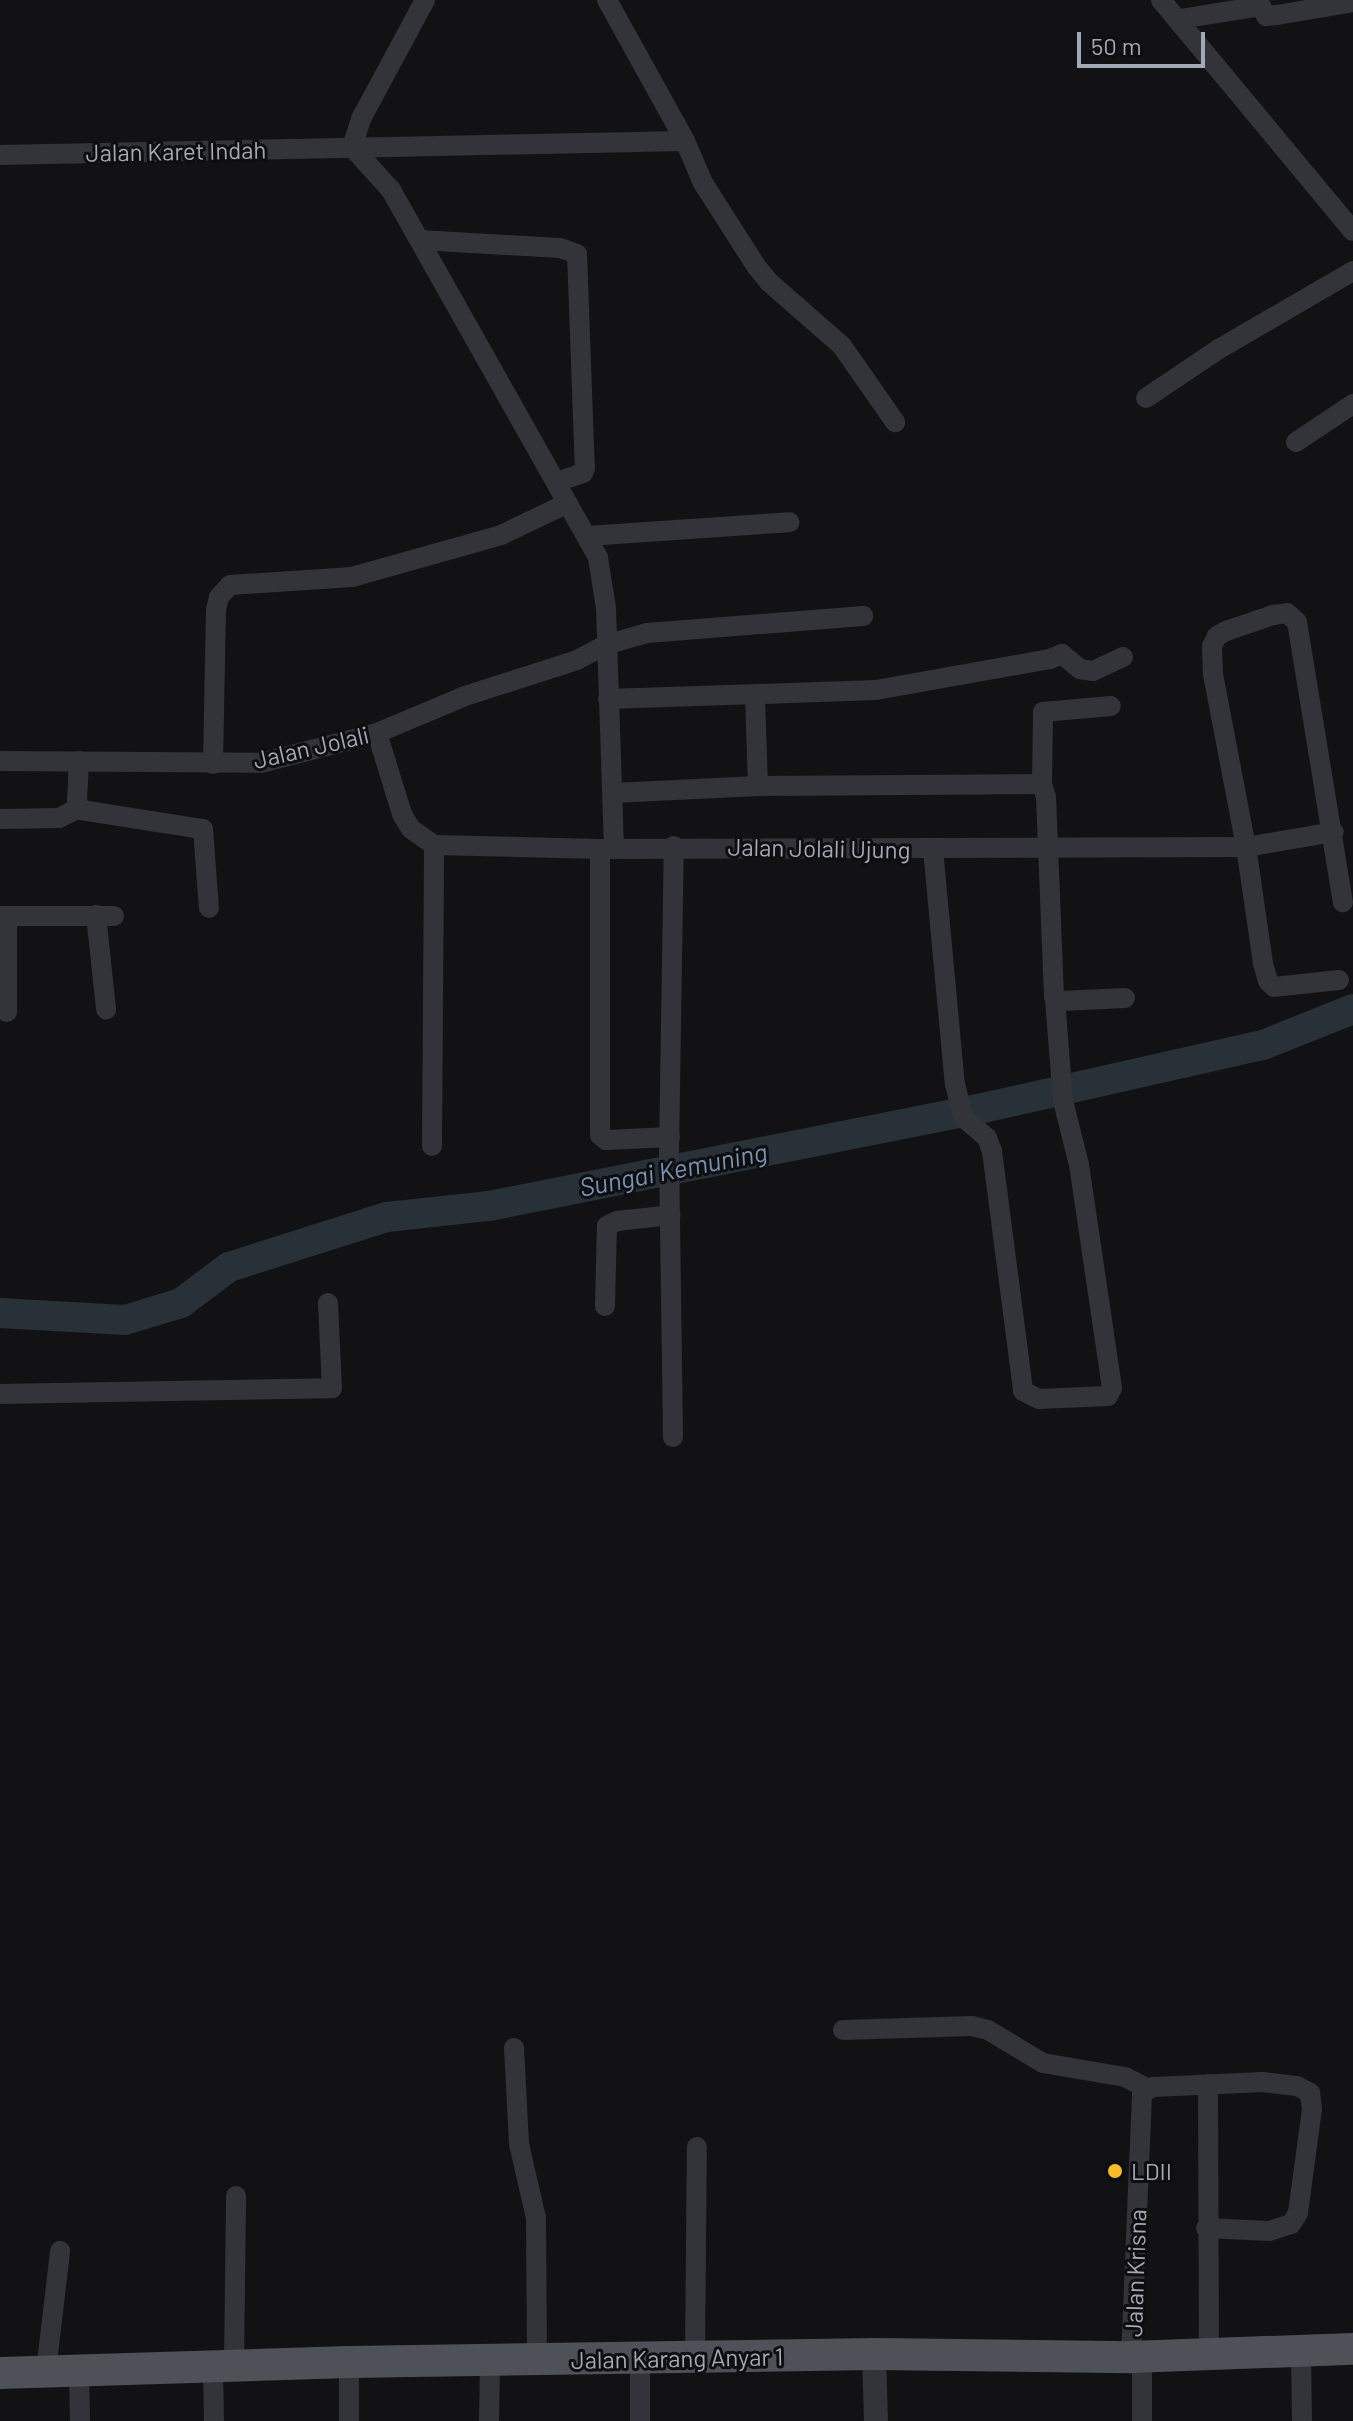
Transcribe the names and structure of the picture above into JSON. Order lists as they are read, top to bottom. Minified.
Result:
{"streets":{"main road":["Jalan Karang Anyar 1"],"street":["Jalan Karet Indah","Jalan Jolali","Jalan Jolali Ujung","Jalan Krisna"]},"crossings":[["Jalan Krisna","Jalan Karang Anyar 1"]],"water":["Sungai Kemuning"],"places":["LDII"],"scale_bar":"50 m"}
